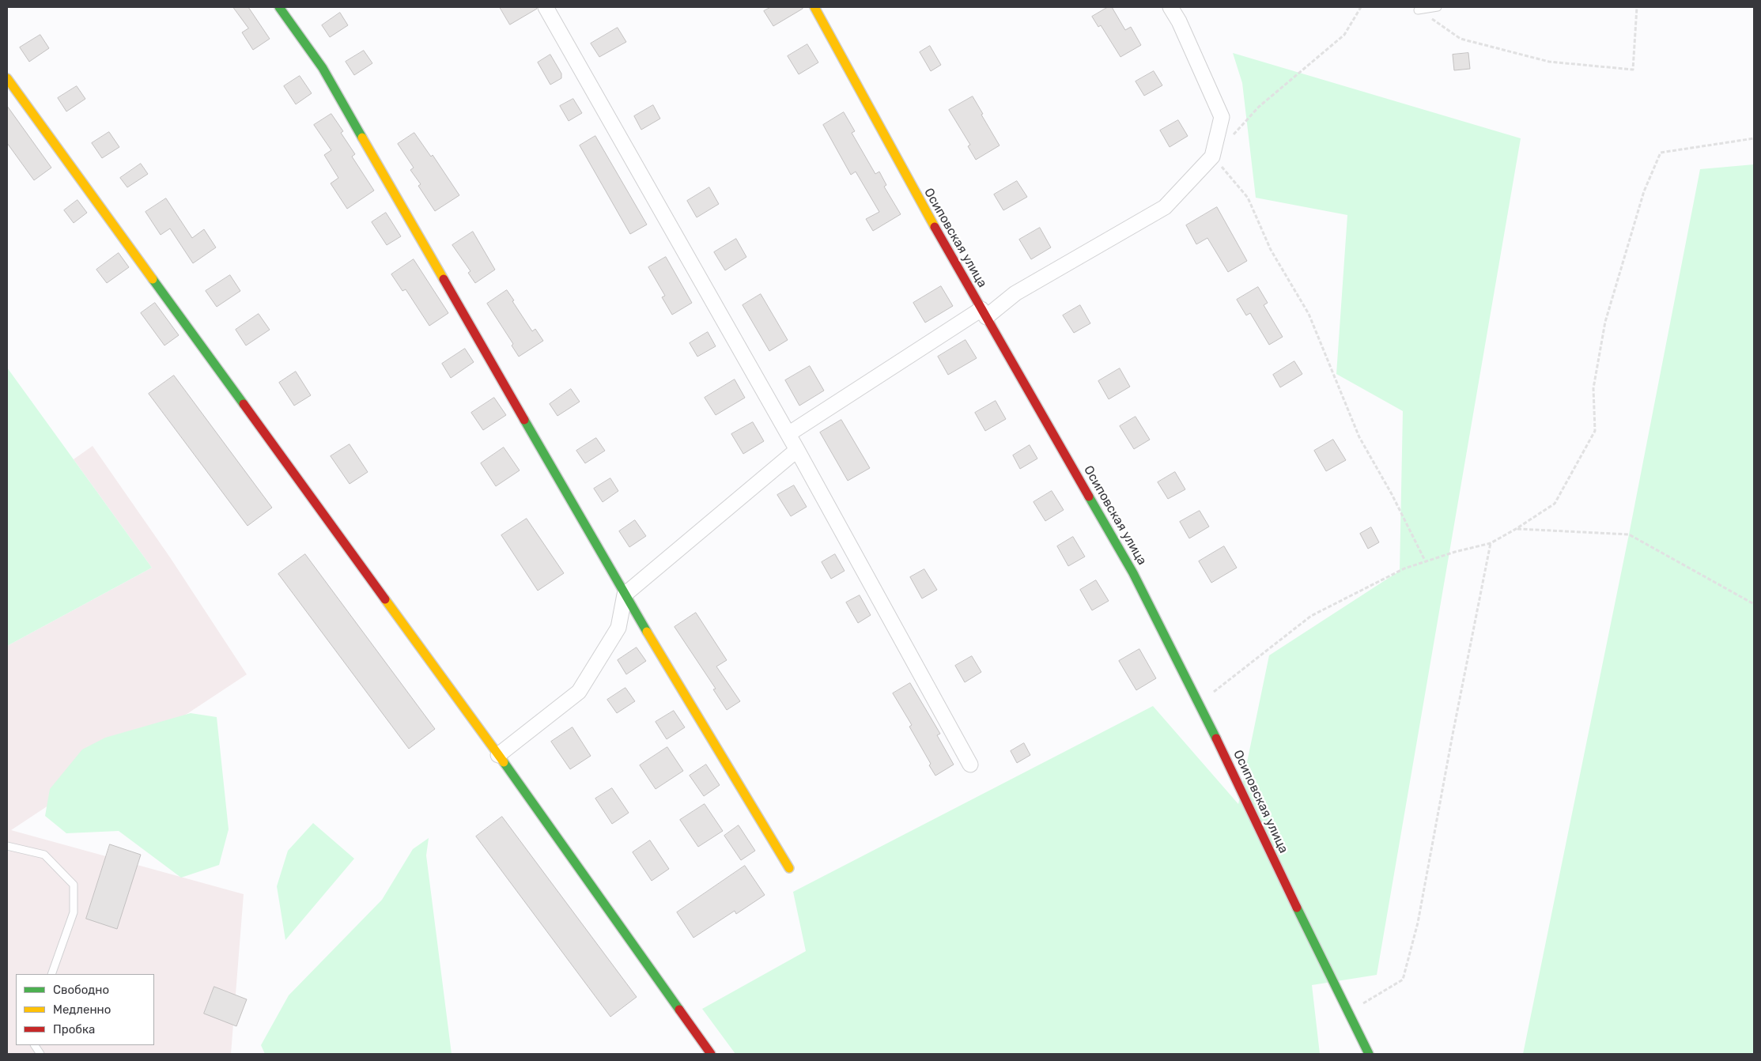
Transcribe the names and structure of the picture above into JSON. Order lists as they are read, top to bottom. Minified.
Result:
{"streets":{"street":["Осиповская улица"]},"legend":["Свободно","Медленно","Пробка"]}
